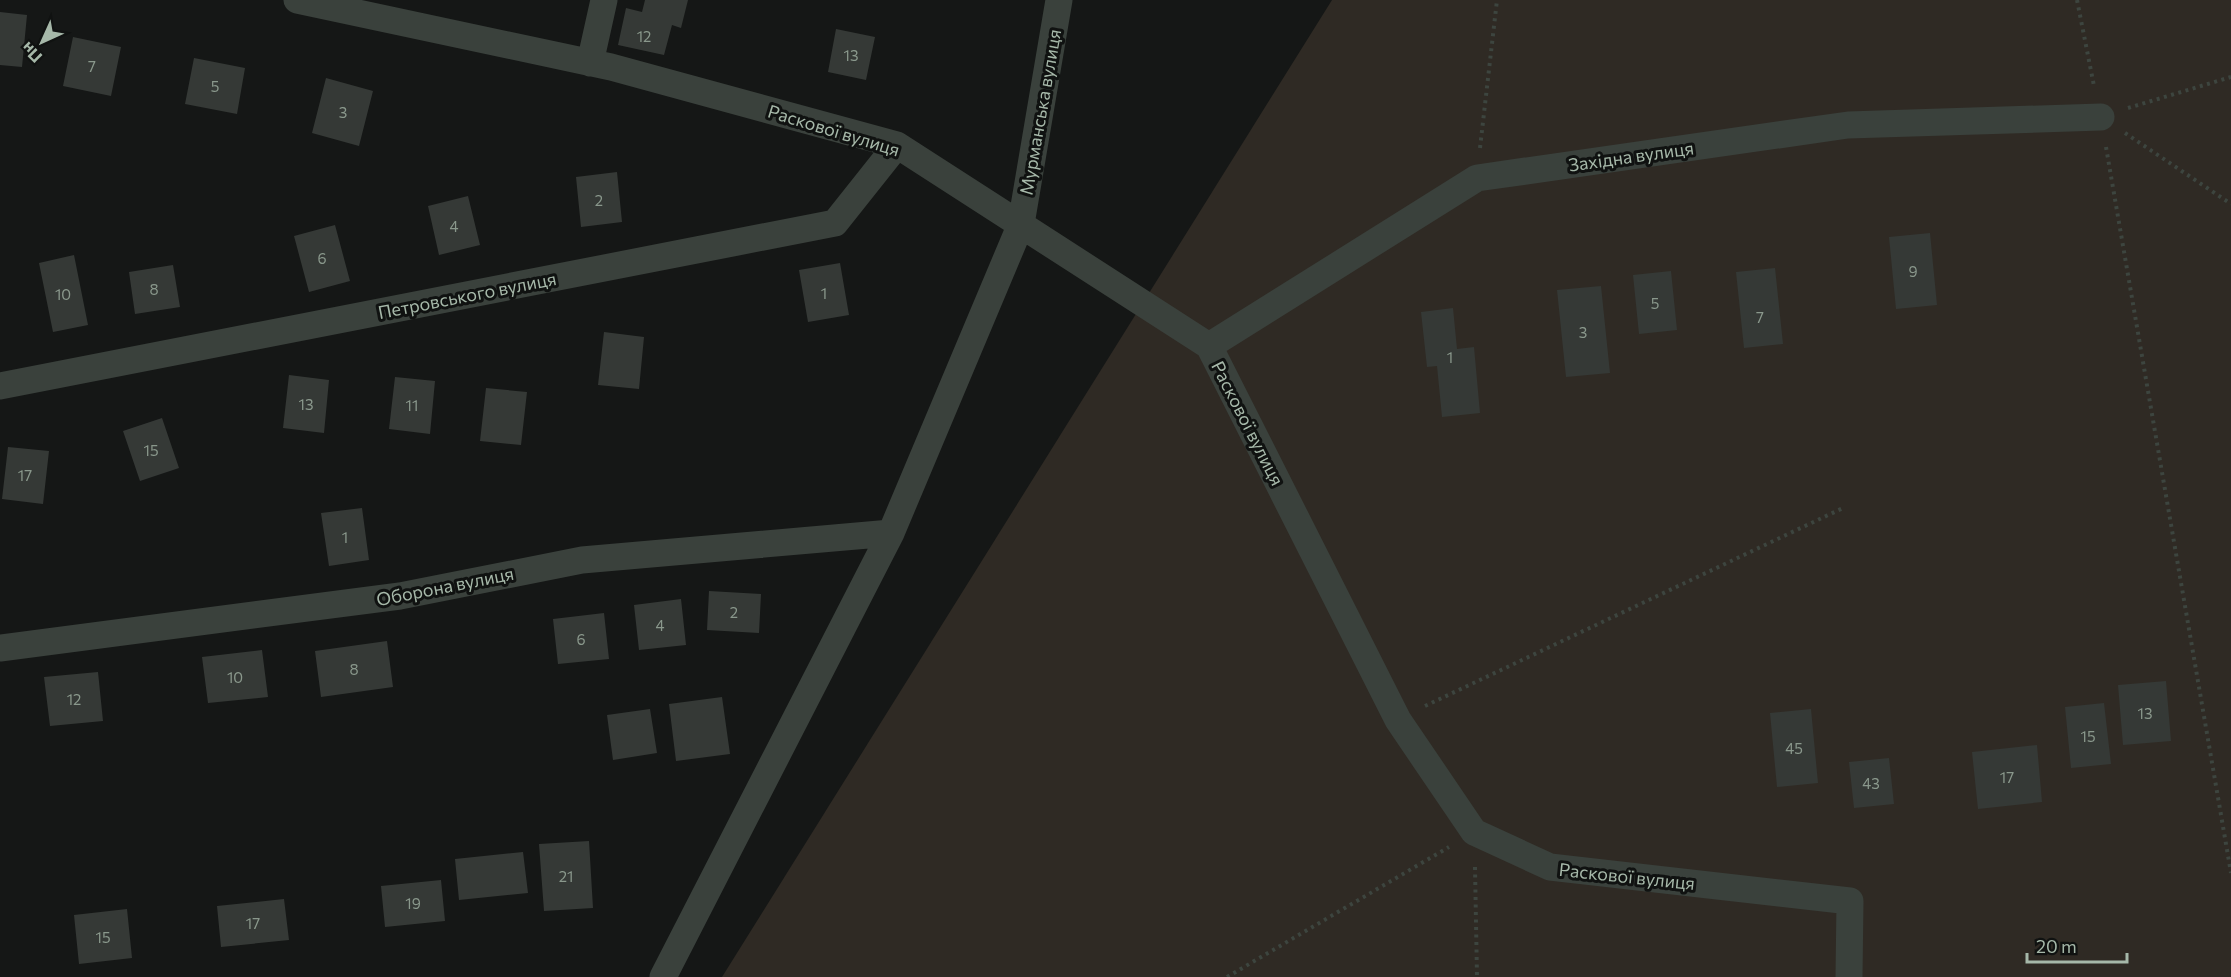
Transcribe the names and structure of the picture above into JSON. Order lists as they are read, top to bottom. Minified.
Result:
{"streets":{"street":["Мурманська вулиця","Раскової вулиця","Західна вулиця","Петровського вулиця","Оборона вулиця"]},"crossings":[["Мурманська вулиця","Раскової вулиця"],["Мурманська вулиця","Оборона вулиця"],["Раскової вулиця","Західна вулиця"],["Раскової вулиця","Петровського вулиця"]],"house_numbers":["12","13","7","5","3","2","4","6","9","8","1","10","5","7","3","1","13","11","15","17","1","2","4","6","8","10","12","13","15","45","17","43","21","19","17","15"],"scale_bar":"20 m","north":"bottom left"}
